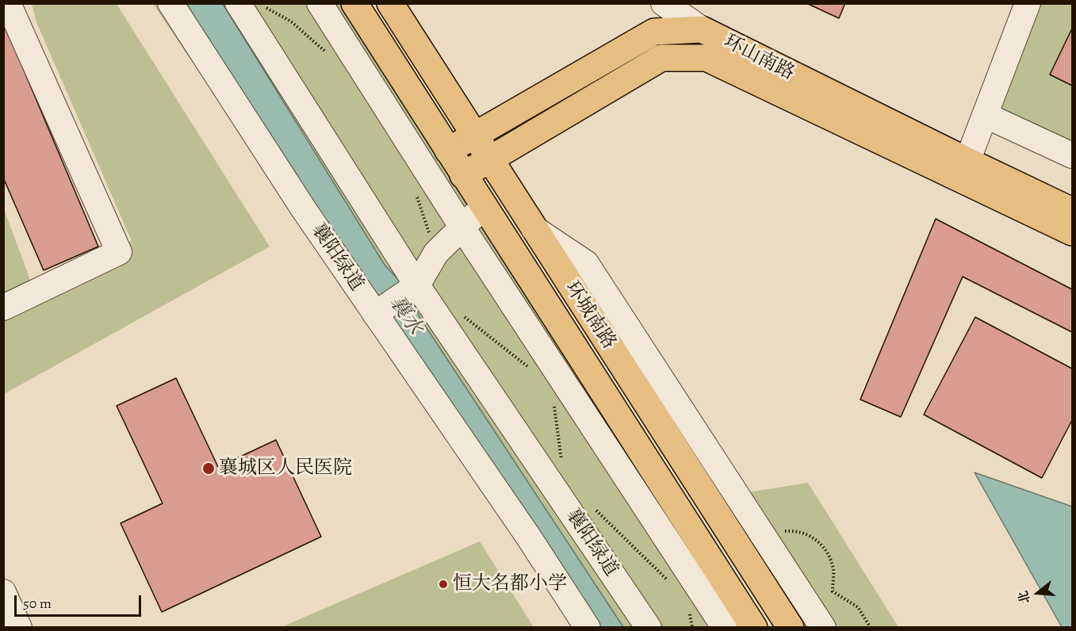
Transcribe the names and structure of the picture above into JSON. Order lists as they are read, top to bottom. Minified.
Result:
{"streets":{"main road":["环山南路","环城南路"],"street":["襄阳绿道"]},"crossings":[["环山南路","环城南路"]],"water":["襄水"],"places":["襄城区人民医院","恒大名都小学"],"scale_bar":"50 m","north":"left"}
